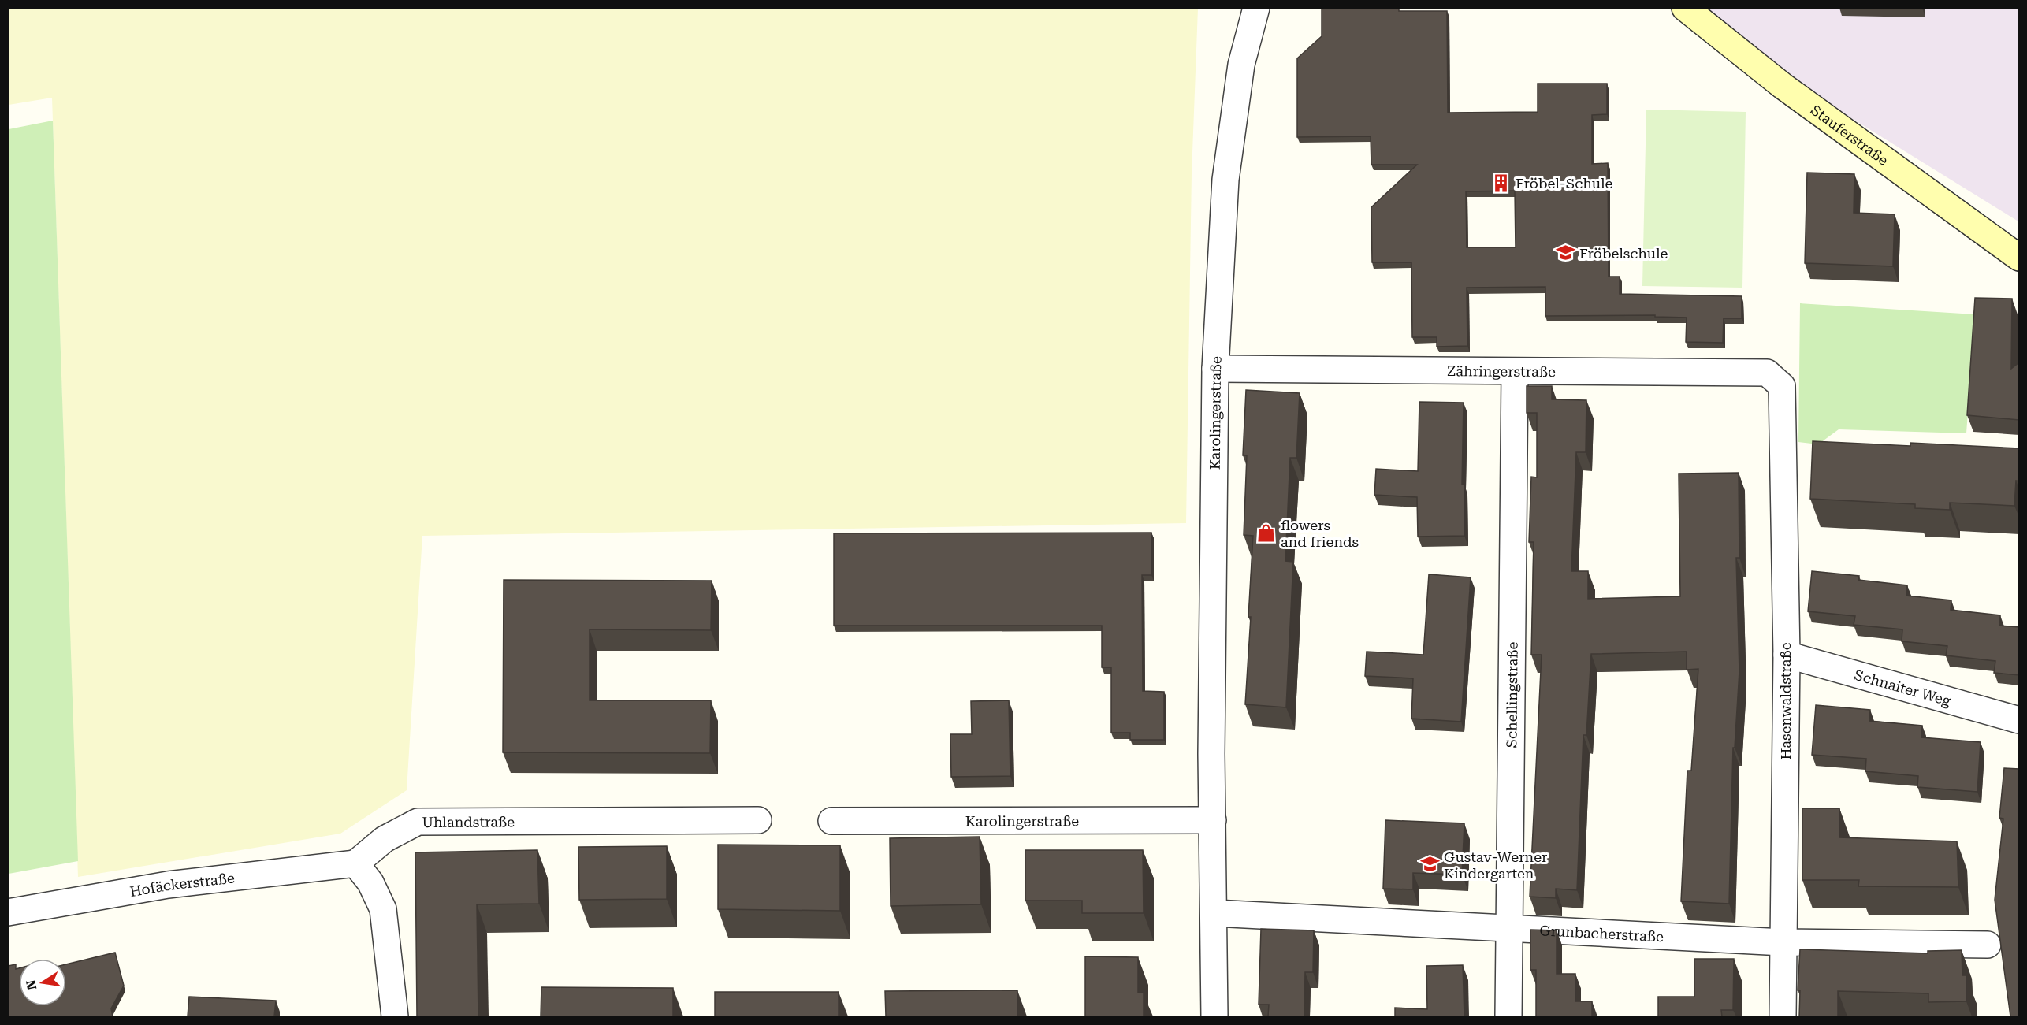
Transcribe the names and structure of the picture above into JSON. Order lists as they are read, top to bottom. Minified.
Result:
{"streets":{"main road":["Stauferstraße"],"street":["Zähringerstraße","Karolingerstraße","Schnaiter Weg","Schellingstraße","Hasenwaldstraße","Uhlandstraße","Hofäckerstraße","Grunbacherstraße"]},"crossings":[["Zähringerstraße","Karolingerstraße"],["Zähringerstraße","Schellingstraße"],["Zähringerstraße","Hasenwaldstraße"],["Karolingerstraße","Grunbacherstraße"],["Schnaiter Weg","Hasenwaldstraße"],["Schellingstraße","Grunbacherstraße"],["Hasenwaldstraße","Grunbacherstraße"],["Uhlandstraße","Hofäckerstraße"]],"places":{"building":["Fröbel-Schule"],"school or university":["Fröbelschule","Gustav-Werner Kindergarten"],"shop":["flowers and friends"]},"north":"left"}
